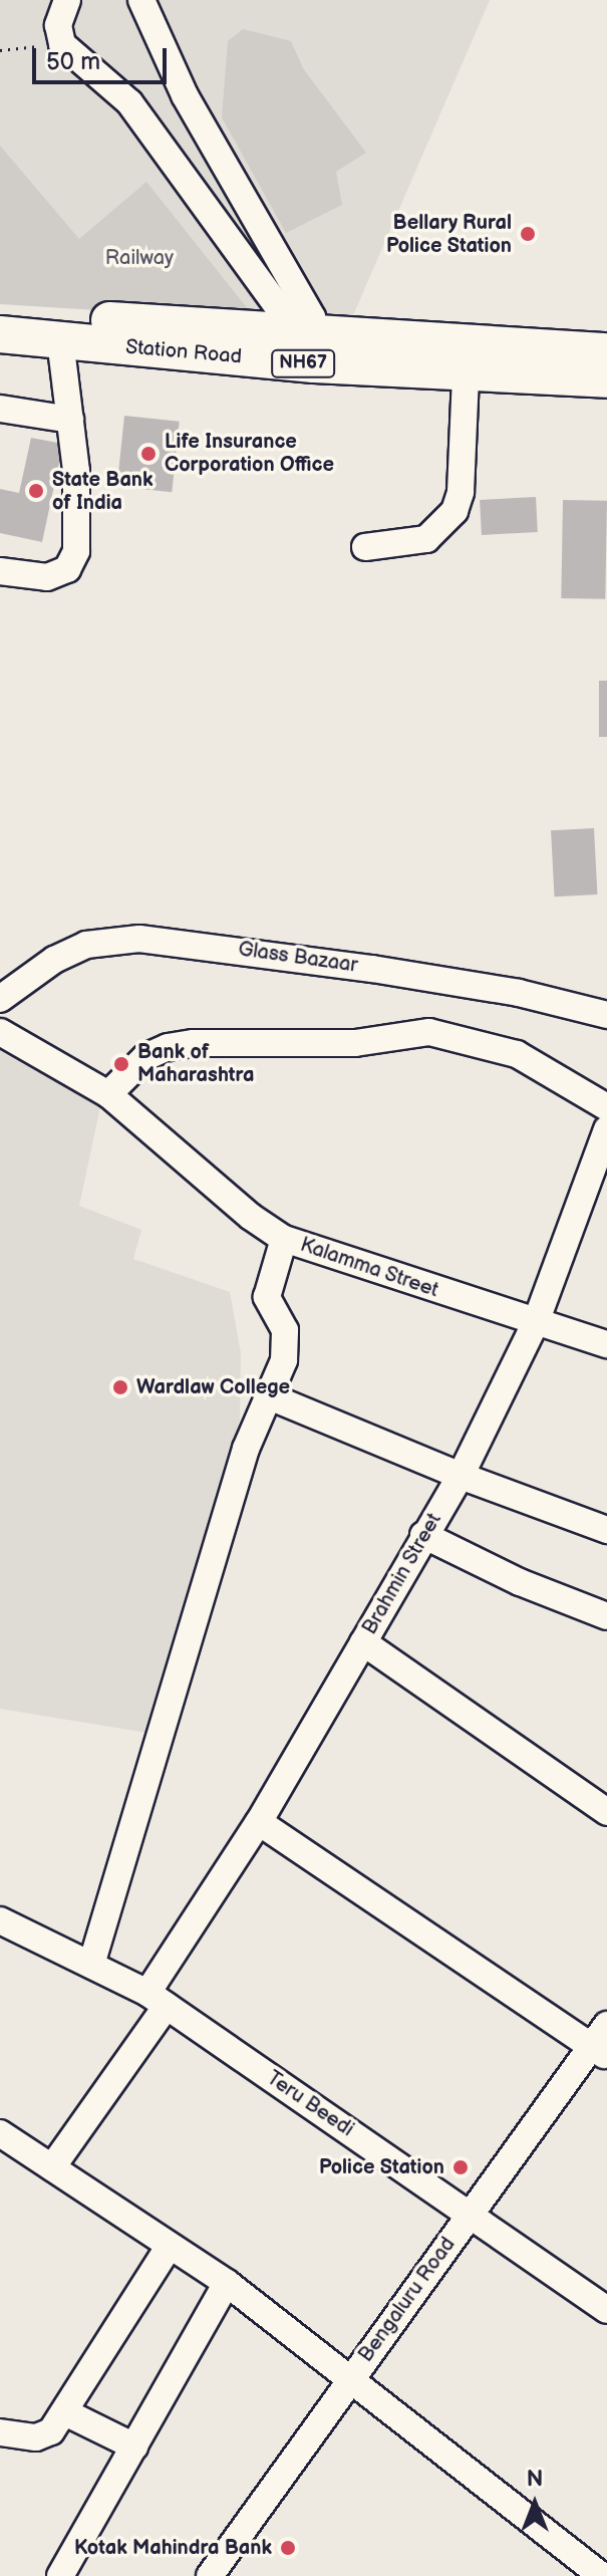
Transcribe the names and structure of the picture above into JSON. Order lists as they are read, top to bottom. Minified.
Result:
{"streets":{"highway":["Station Road","NH67"],"street":["Glass Bazaar","Kalamma Street","Brahmin Street","Teru Beedi","Bengaluru Road"]},"crossings":[["Station Road","NH67"],["Kalamma Street","Brahmin Street"],["Brahmin Street","Teru Beedi"],["Teru Beedi","Bengaluru Road"]],"parks":["Railway"],"places":["Bellary Rural Police Station","Life Insurance Corporation Office","State Bank of India","Bank of Maharashtra","Wardlaw College","Police Station","Kotak Mahindra Bank"],"scale_bar":"50 m","north":"top"}
